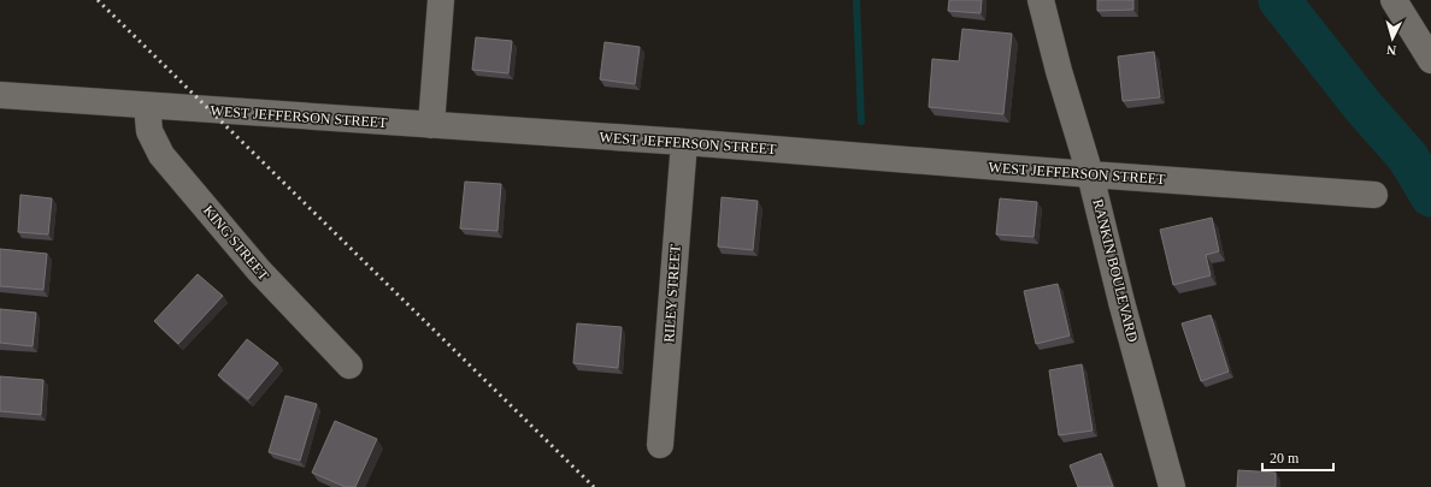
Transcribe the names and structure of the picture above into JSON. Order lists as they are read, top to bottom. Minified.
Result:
{"streets":{"street":["WEST JEFFERSON STREET","KING STREET","RANKIN BOULEVARD","RILEY STREET"]},"crossings":[["WEST JEFFERSON STREET","KING STREET"],["WEST JEFFERSON STREET","RANKIN BOULEVARD"],["WEST JEFFERSON STREET","RILEY STREET"]],"scale_bar":"20 m","north":"bottom"}
